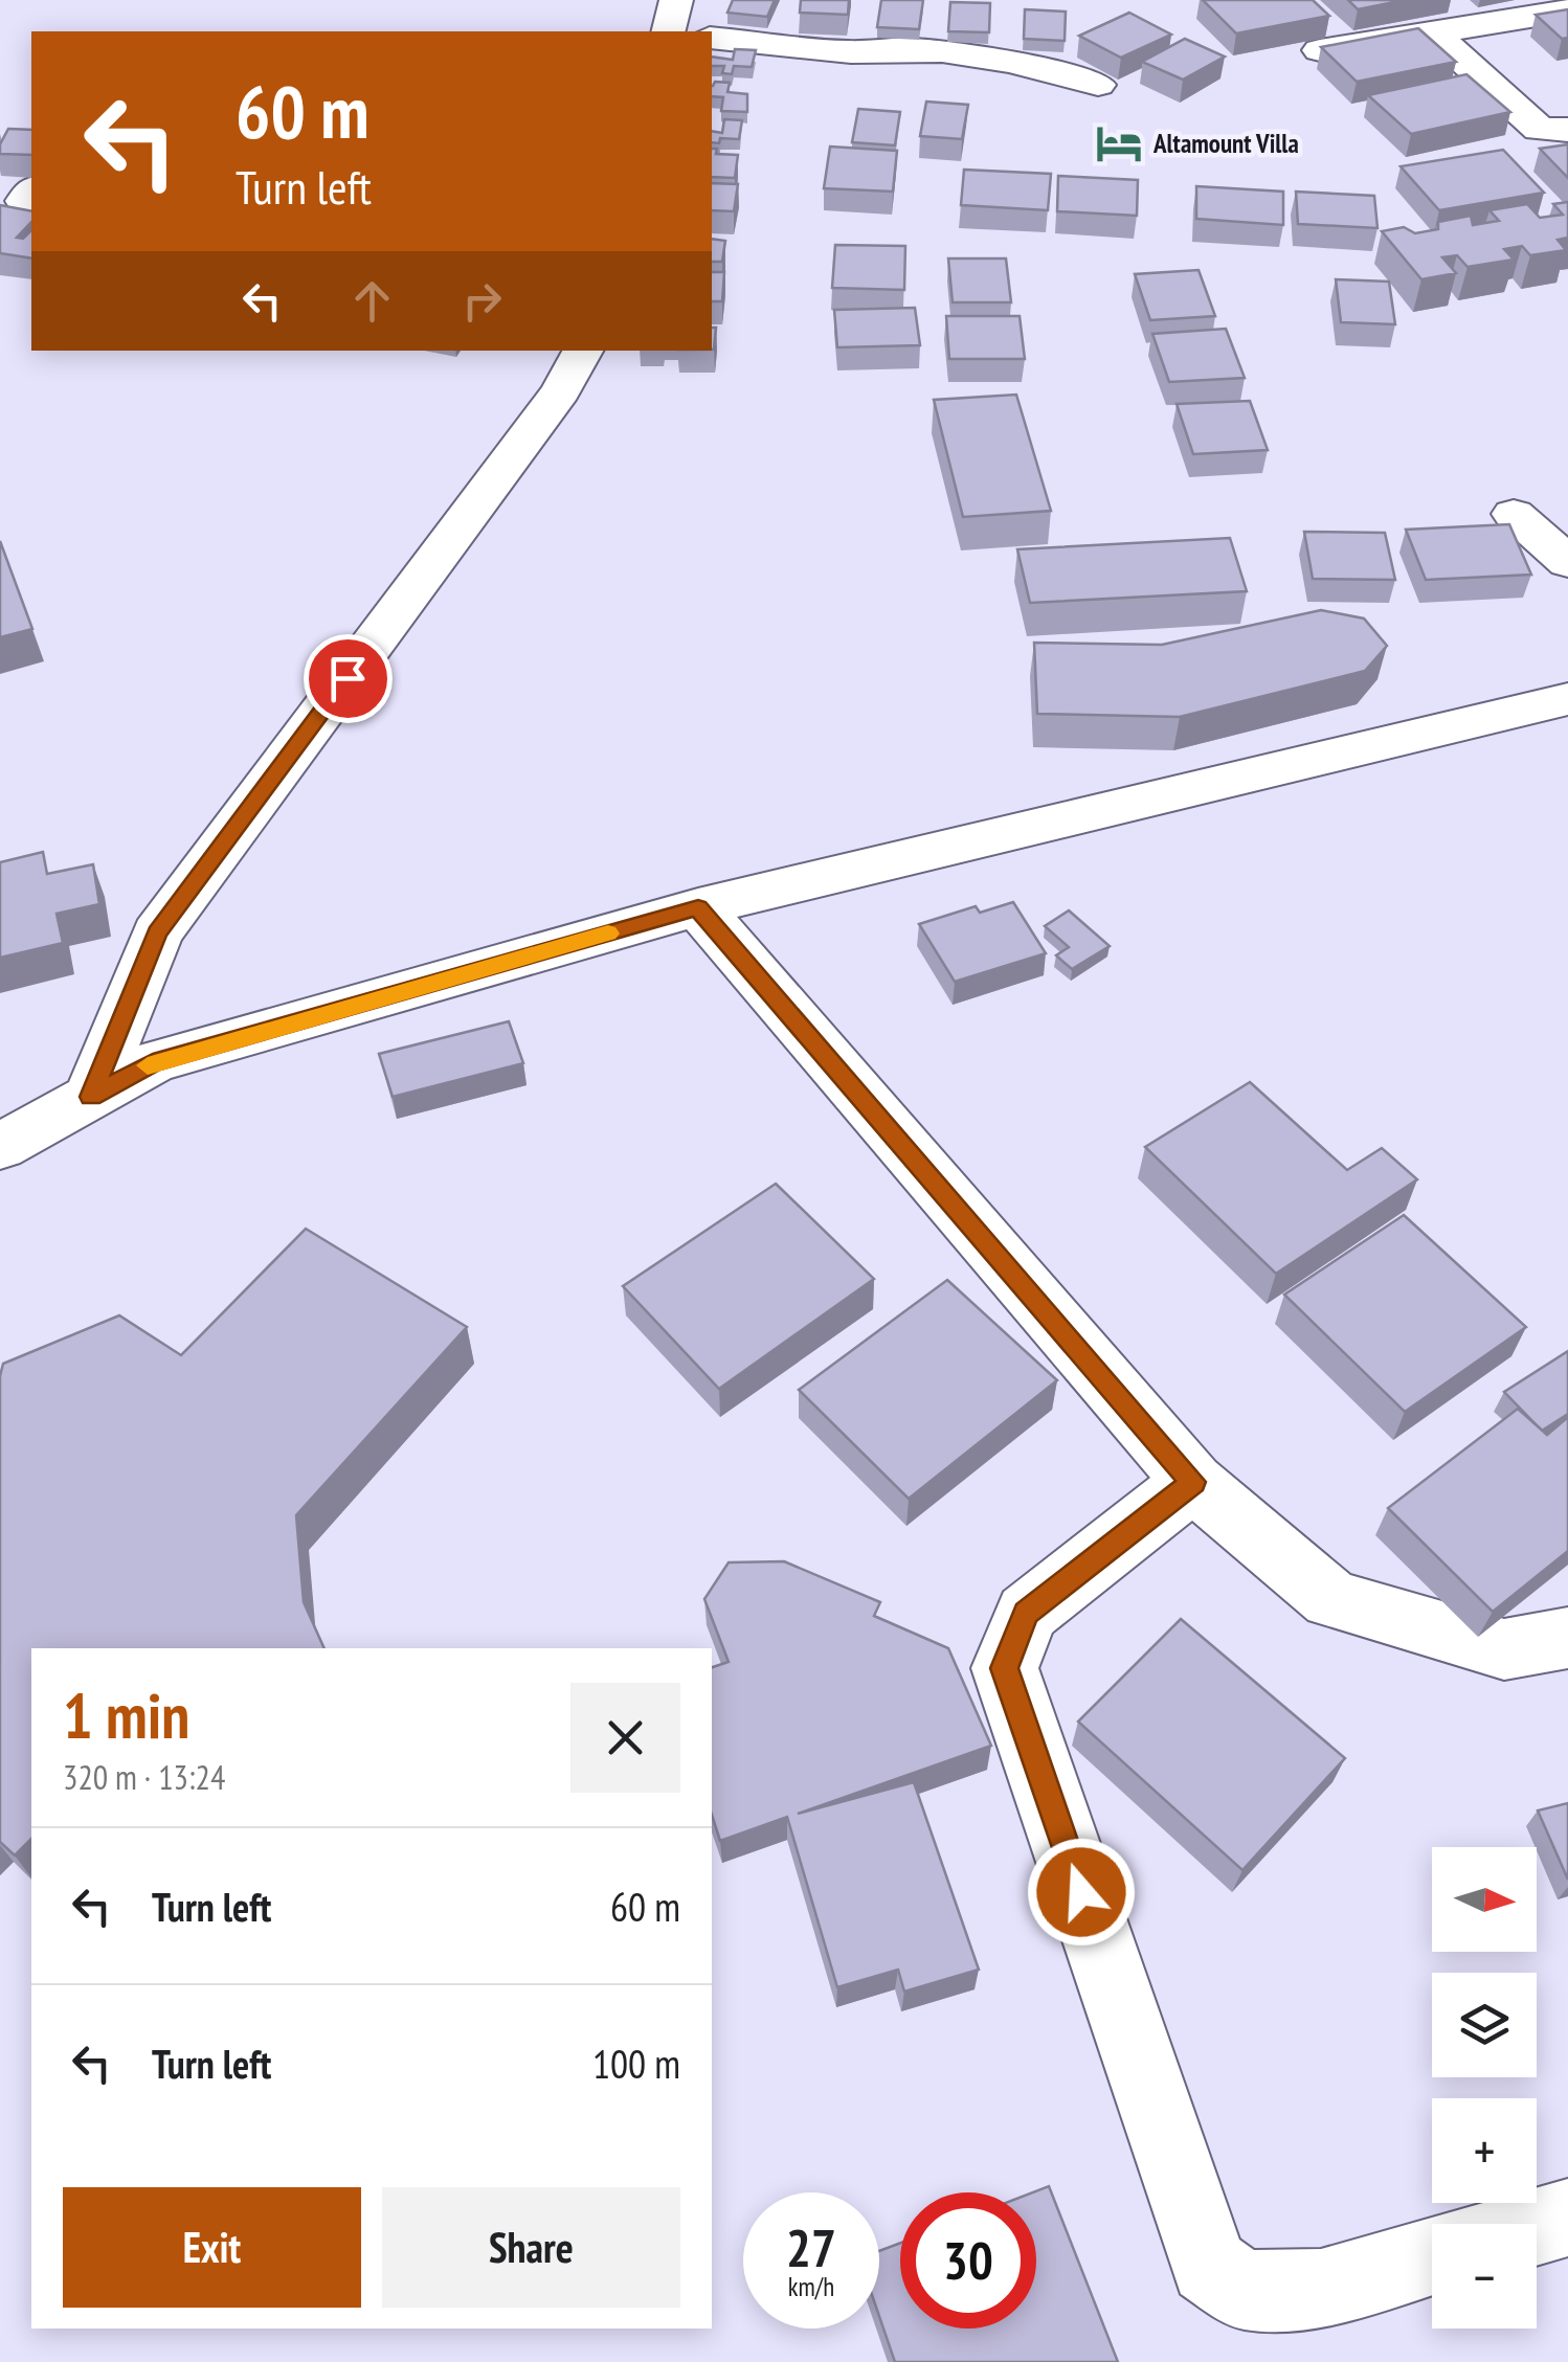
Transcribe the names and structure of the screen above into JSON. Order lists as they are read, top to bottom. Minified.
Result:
{"places":{"hotel":["Altamount Villa"]},"north":"right","page":{"turn":["60 m","Turn left"],"heading":["1 min","320 m · 13:24"],"list":[{"name":"Turn left","value":"60 m"},{"name":"Turn left","value":"100 m"}],"map_buttons":["+","−"],"buttons":["Exit","Share"],"speed":"27 km/h","limit":"30"}}
